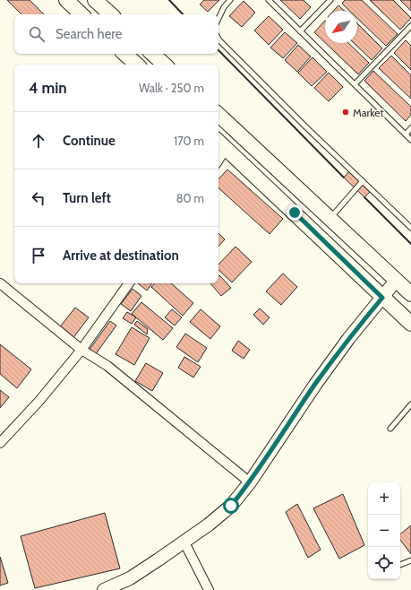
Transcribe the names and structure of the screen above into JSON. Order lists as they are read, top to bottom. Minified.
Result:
{"places":["Market"],"north":"bottom left","page":{"search":"Search here","heading":["4 min","Walk · 250 m"],"list":[["Continue","170 m"],["Turn left","80 m"],"Arrive at destination"],"map_buttons":["+","−"]}}
